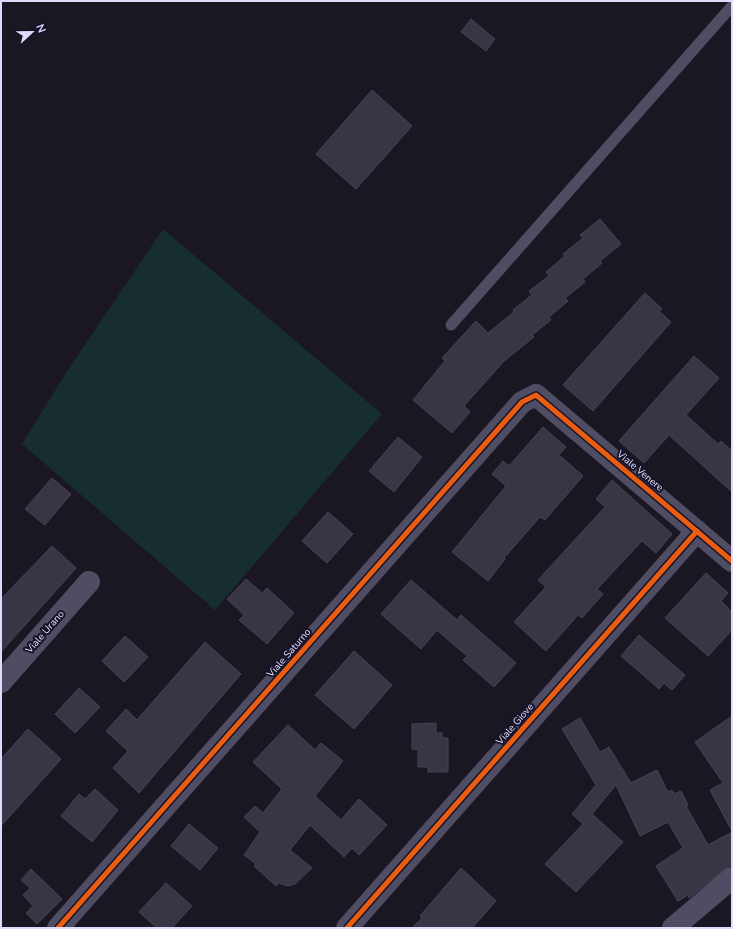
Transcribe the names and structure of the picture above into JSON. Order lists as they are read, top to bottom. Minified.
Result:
{"streets":{"street":["Viale Venere","Viale Urano","Viale Saturno","Viale Giove"]},"crossings":[["Viale Venere","Viale Saturno"],["Viale Venere","Viale Giove"]],"north":"right"}
